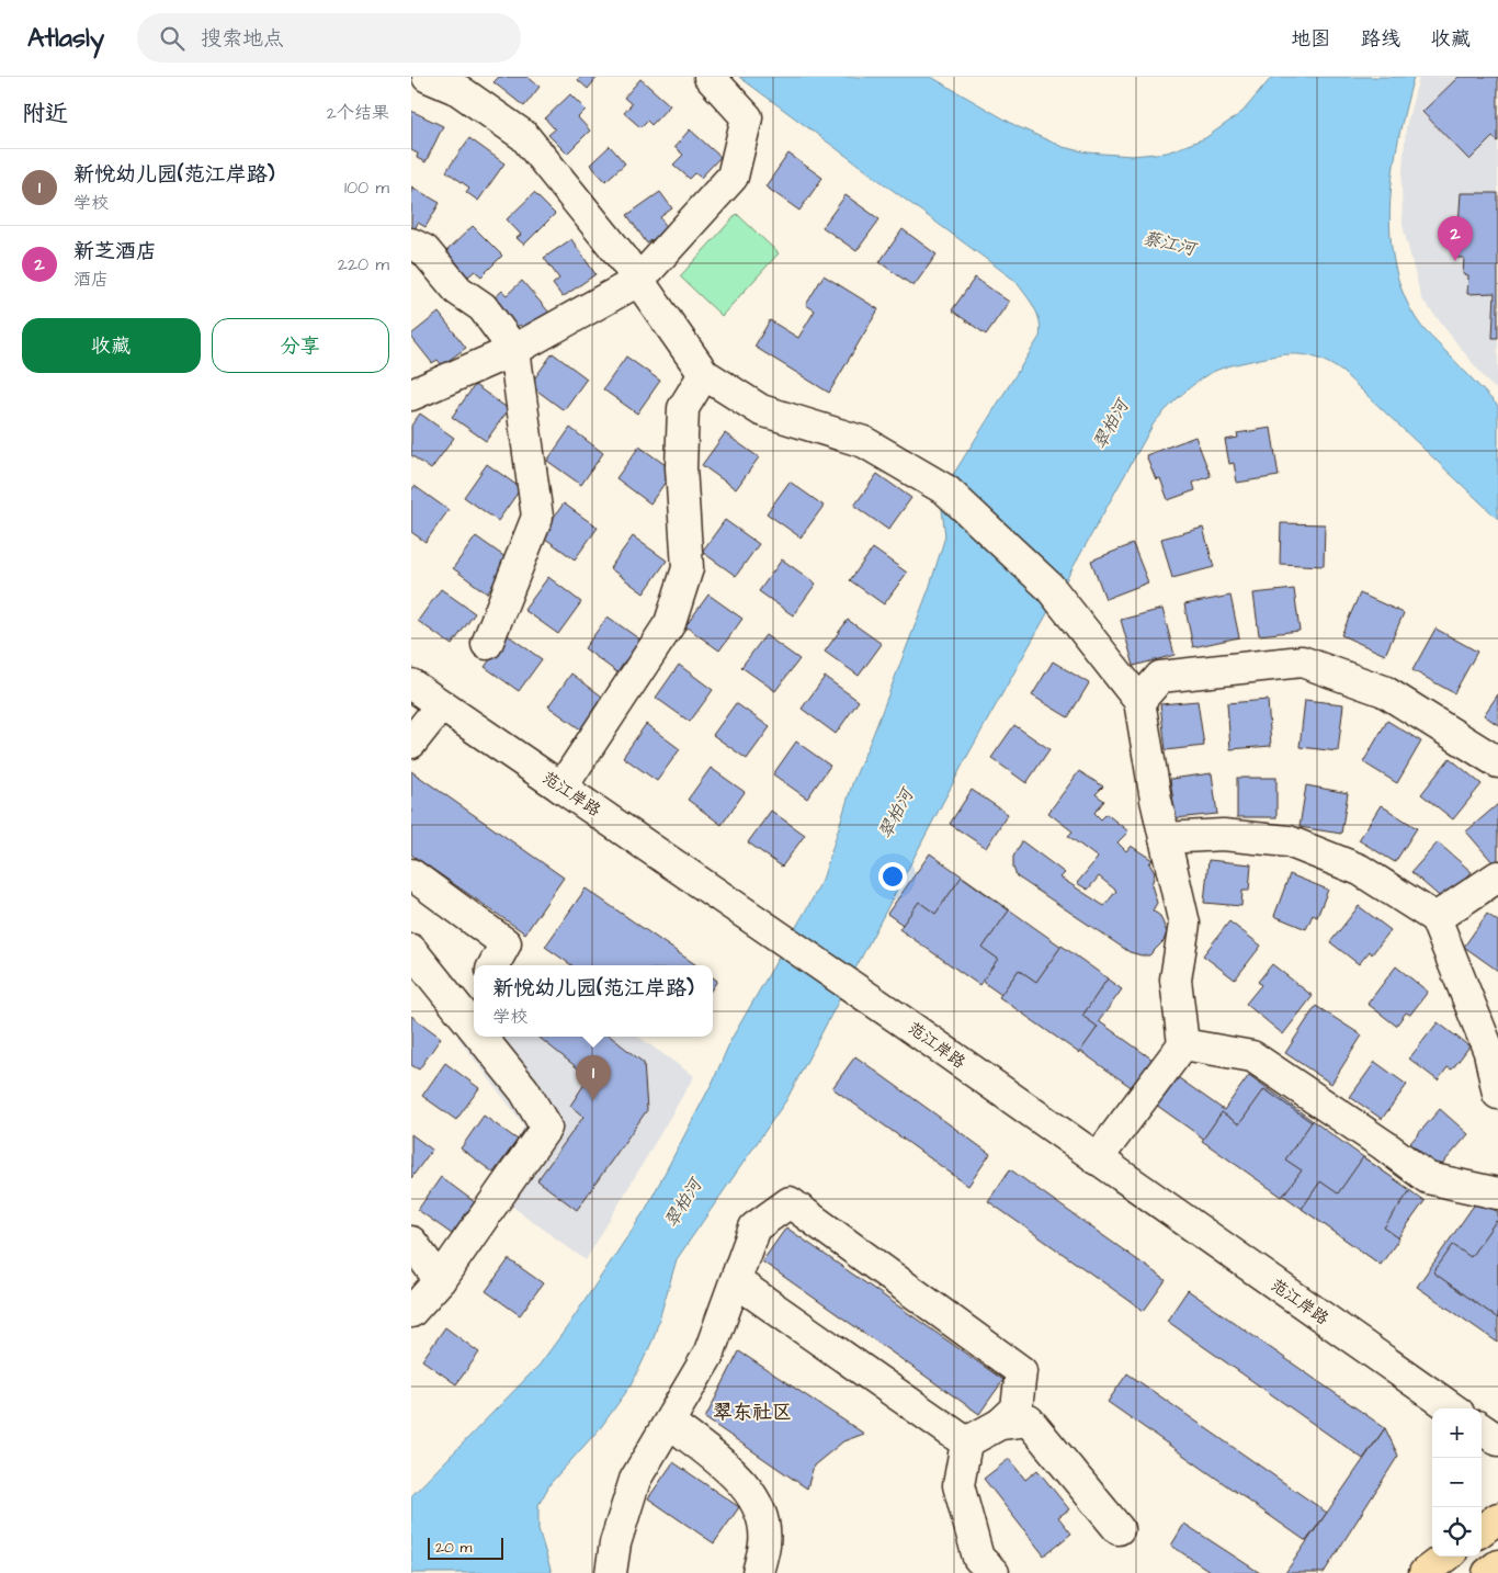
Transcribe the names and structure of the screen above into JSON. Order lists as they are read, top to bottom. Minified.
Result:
{"streets":{"street":["范江岸路"]},"districts":["翠东社区"],"water":["蔡江河","翠柏河"],"scale_bar":"20 m","page":{"header":"Atlasly","search":"搜索地点","nav":["地图","路线","收藏"],"heading":["附近","2个结果"],"list":[{"mark":"1","name":"新悦幼儿园(范江岸路)","note":"学校","value":"100 m"},{"mark":"2","name":"新芝酒店","note":"酒店","value":"220 m"}],"pins":["2","1"],"buttons":["收藏","分享"],"popup":["新悦幼儿园(范江岸路)","学校"],"map_buttons":["+","−"],"scale":"20 m"}}
